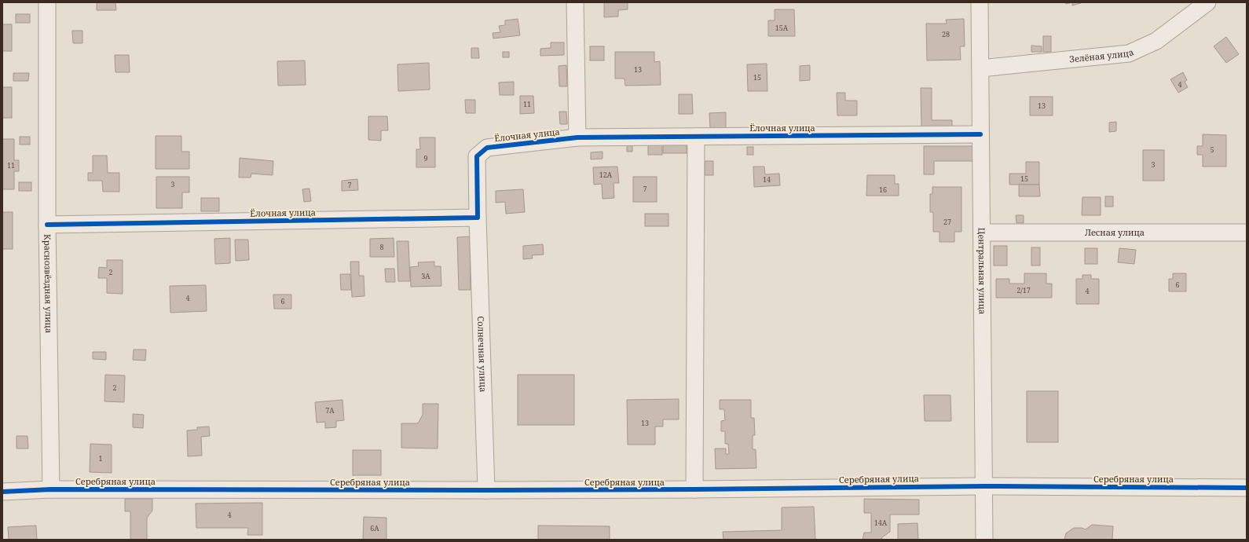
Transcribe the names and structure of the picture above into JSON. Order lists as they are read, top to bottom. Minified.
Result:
{"streets":{"street":["Зелёная улица","Ёлочная улица","Лесная улица","Центральная улица","Краснозвёздная улица","Солнечная улица","Серебряная улица"]},"crossings":[["Зелёная улица","Центральная улица"],["Ёлочная улица","Центральная улица"],["Ёлочная улица","Краснозвёздная улица"],["Ёлочная улица","Солнечная улица"],["Лесная улица","Центральная улица"],["Центральная улица","Серебряная улица"],["Краснозвёздная улица","Серебряная улица"],["Солнечная улица","Серебряная улица"]],"house_numbers":["15А","28","13","15","4","11","13","5","9","3","11","12А","15","14","3","7","7","16","27","8","2","3А","6","2/17","4","4","6","2","7А","13","1","4","14А","6А"]}
